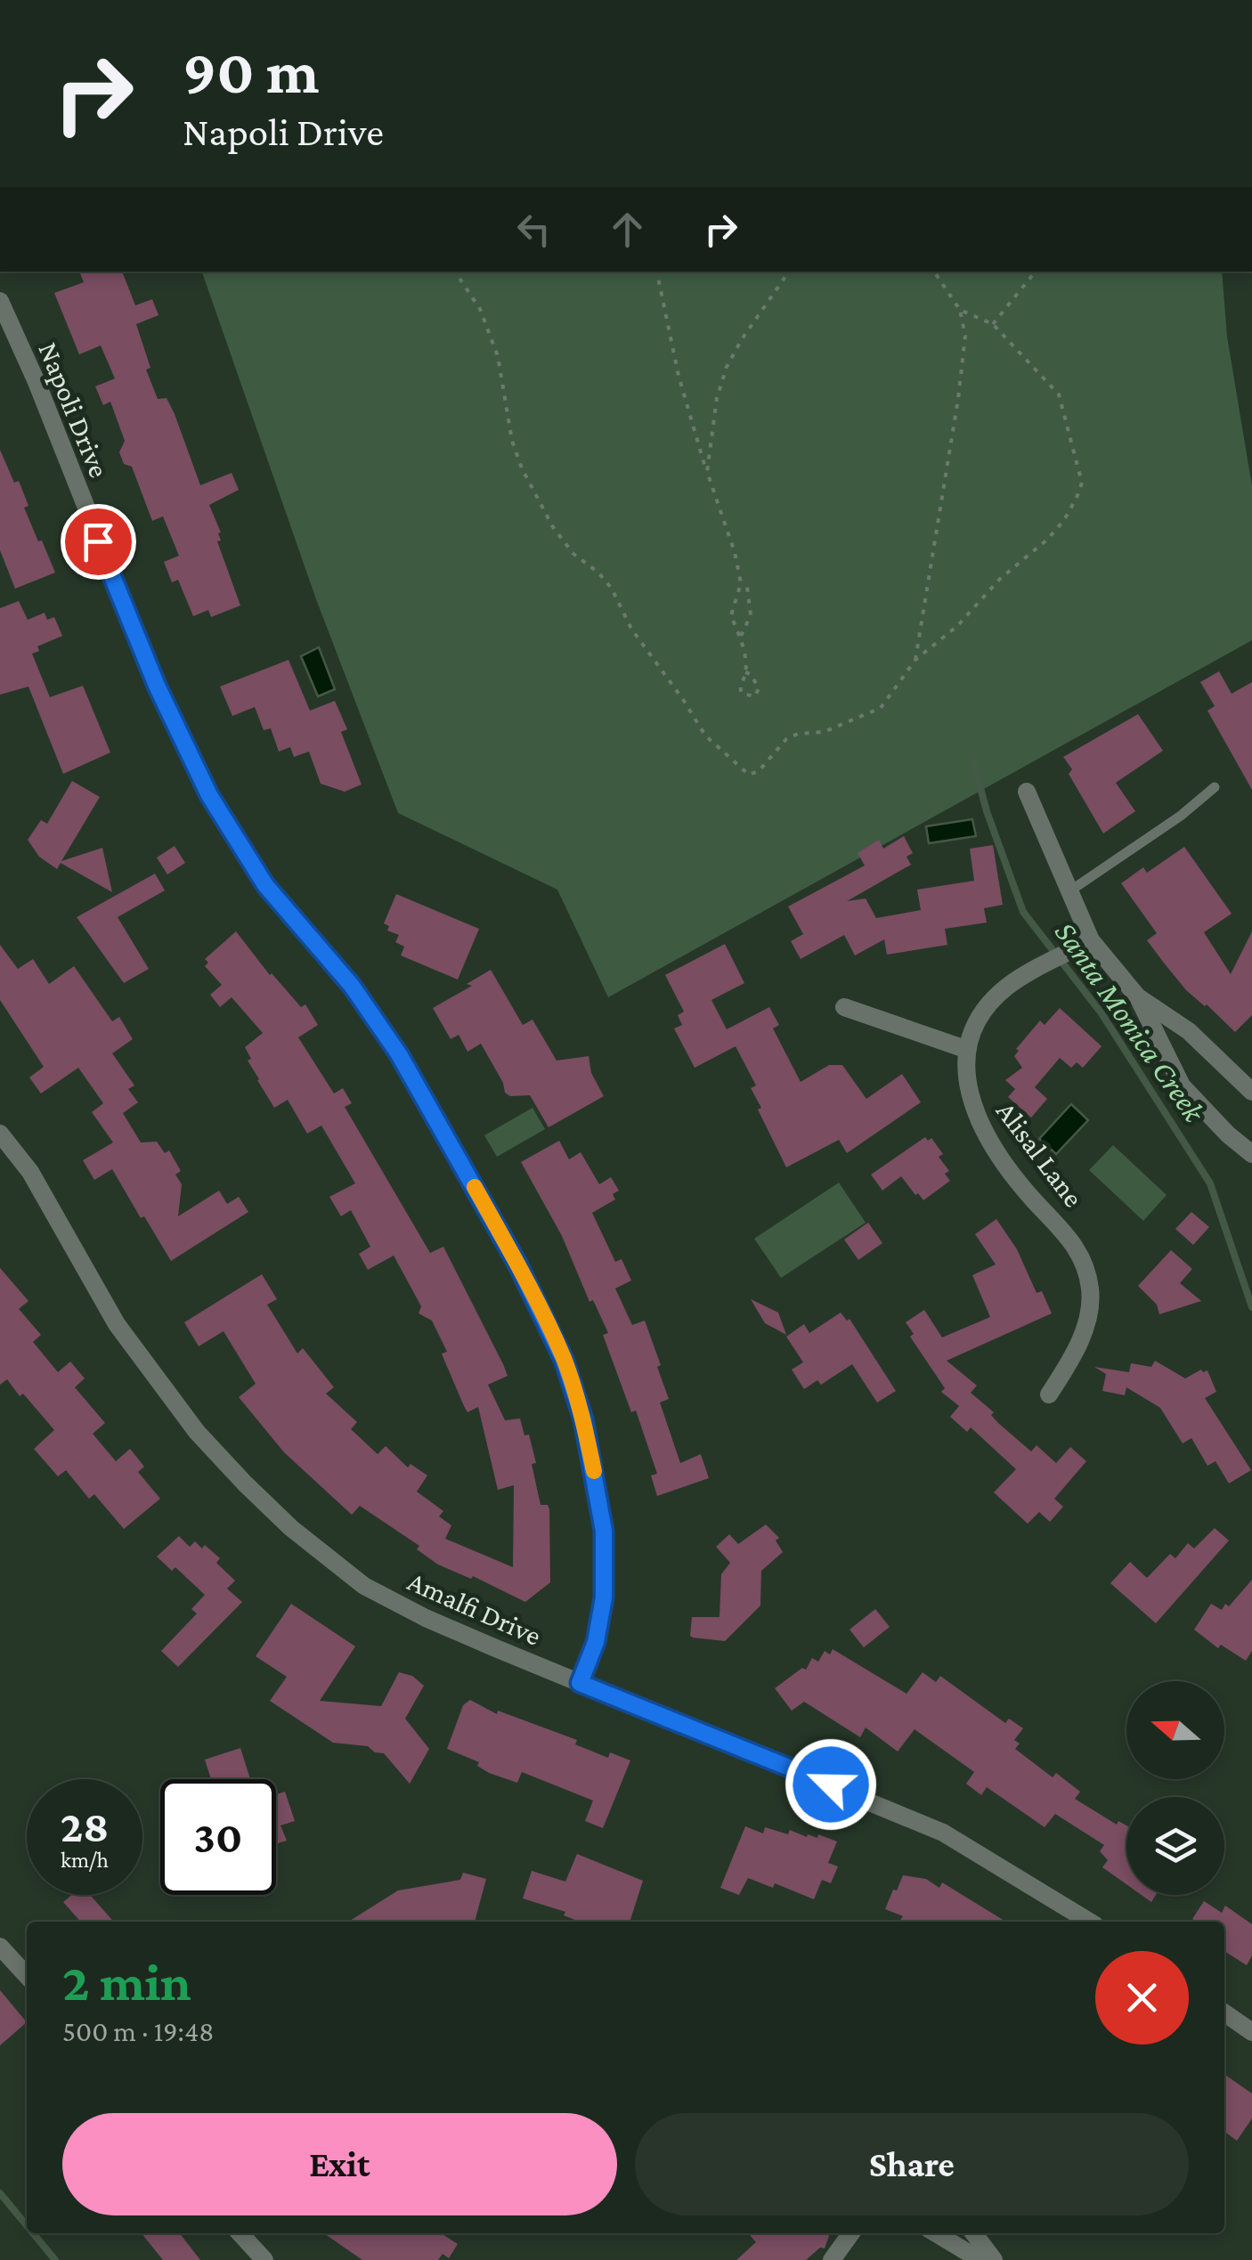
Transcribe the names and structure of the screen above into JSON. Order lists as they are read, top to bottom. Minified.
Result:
{"streets":{"street":["Napoli Drive","Alisal Lane","Amalfi Drive"]},"crossings":[["Napoli Drive","Amalfi Drive"]],"water":["Santa Monica Creek"],"north":"left","page":{"turn":["90 m","Napoli Drive"],"speed":"28 km/h","limit":"30","heading":["2 min","500 m · 19:48"],"buttons":["Exit","Share"]}}
